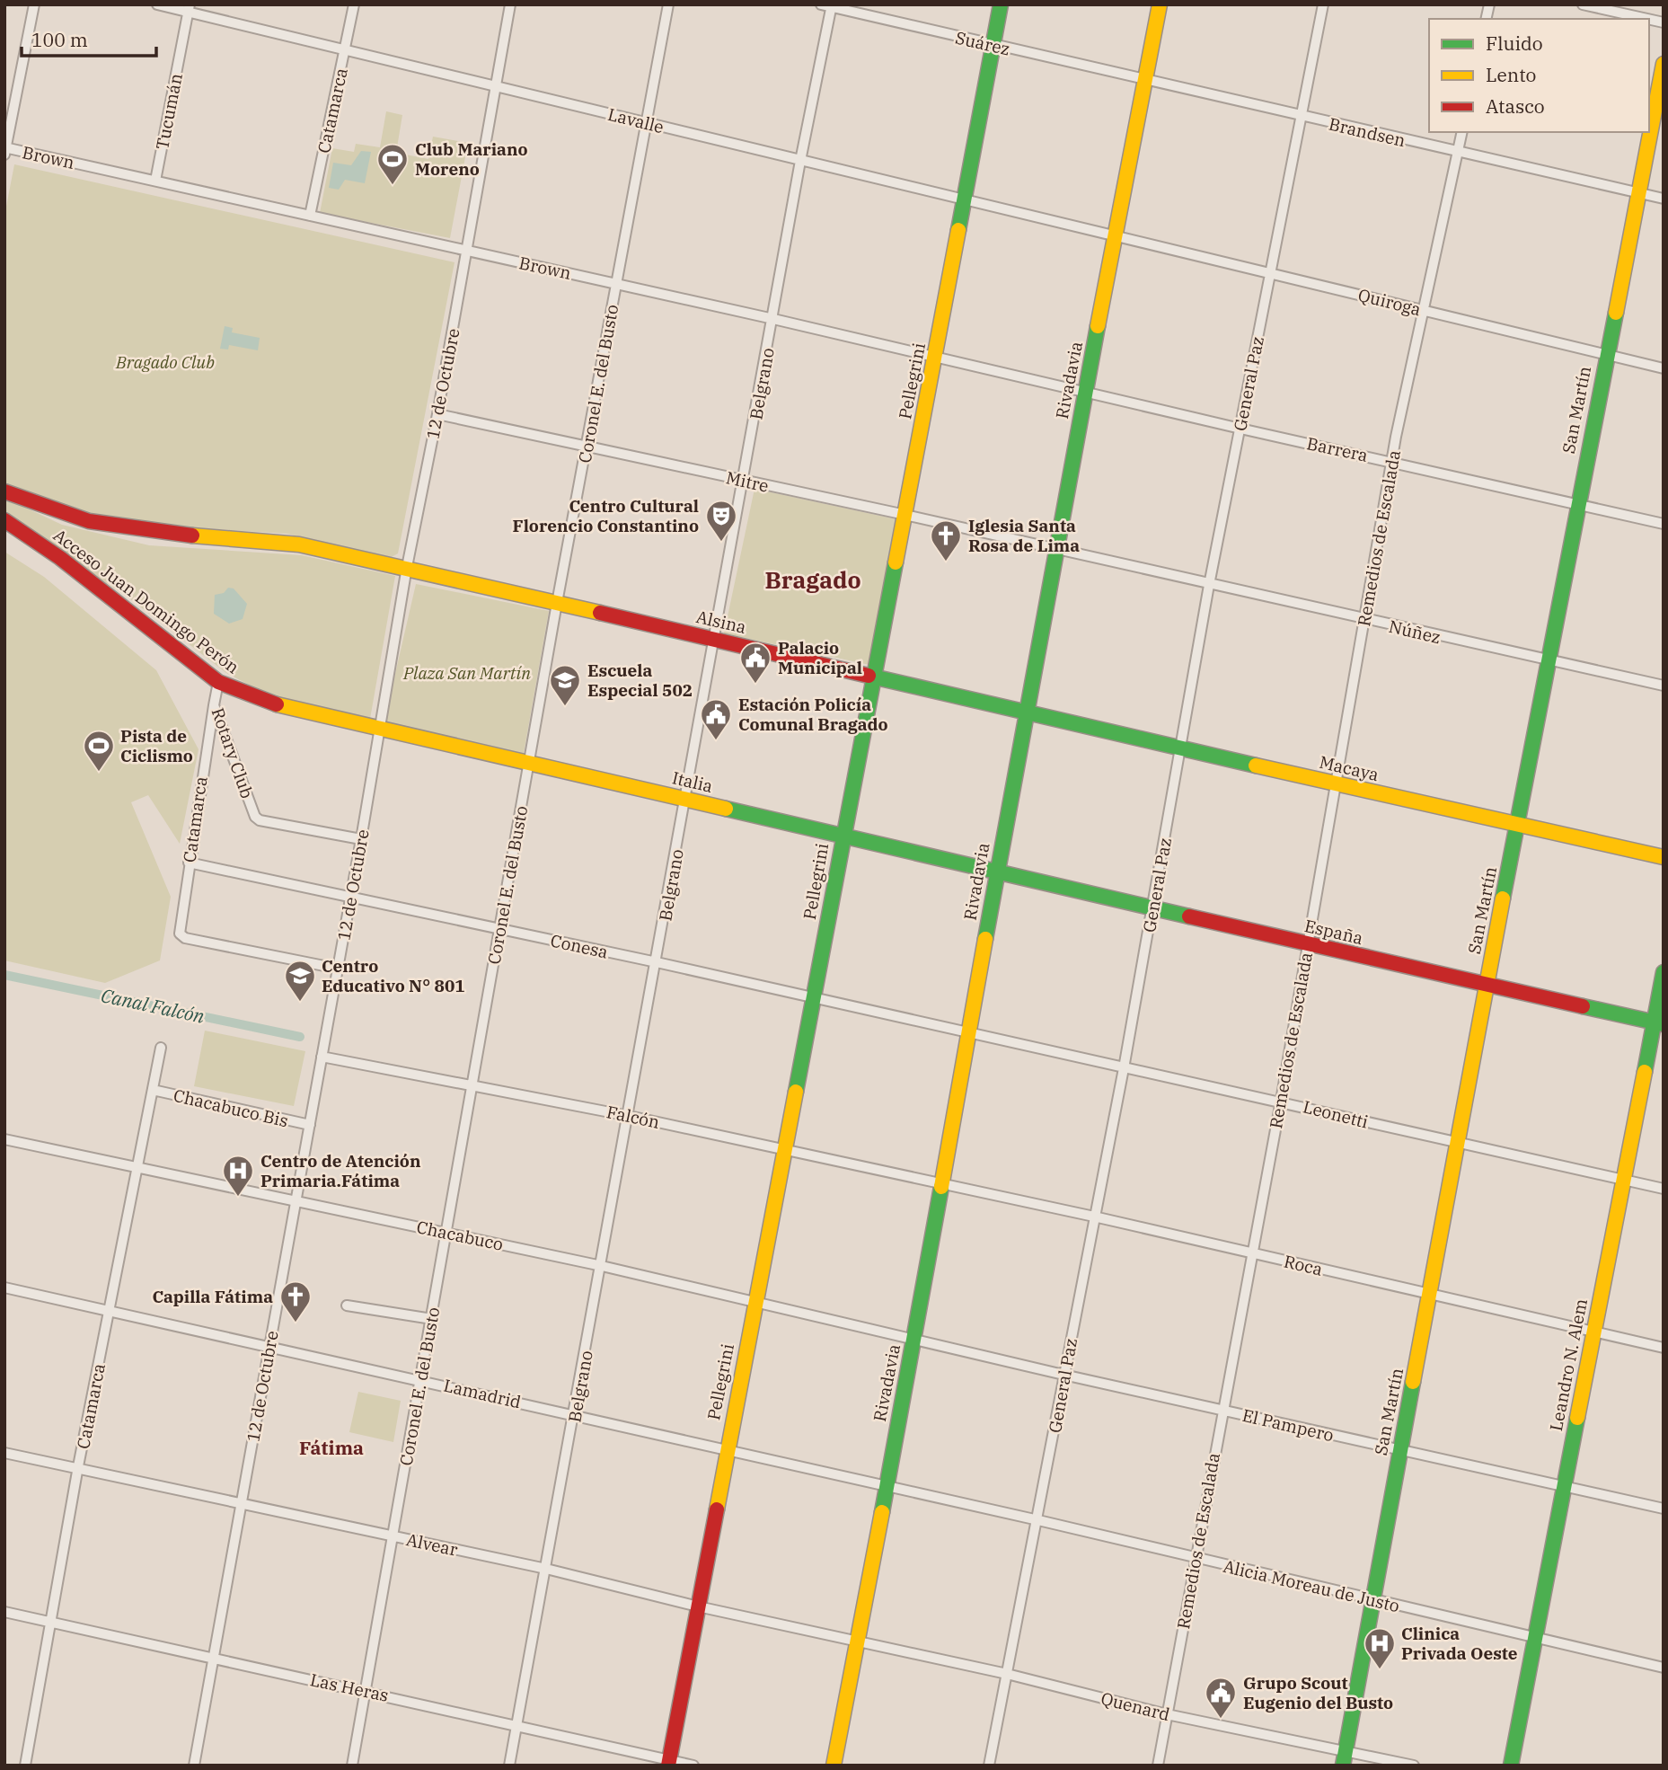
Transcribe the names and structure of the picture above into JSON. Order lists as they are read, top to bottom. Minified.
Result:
{"streets":{"main road":["Rivadavia","Pellegrini","San Martín","Acceso Juan Domingo Perón","Alsina","Macaya","Italia","España","Leandro N. Alem"],"street":["Suárez","Catamarca","Tucumán","Lavalle","Brandsen","Brown","Quiroga","12 de Octubre","Coronel E. del Busto","Belgrano","General Paz","Barrera","Mitre","Remedios de Escalada","Núñez","Rotary Club","Conesa","Chacabuco Bis","Leonetti","Falcón","Chacabuco","Roca","Lamadrid","El Pampero","Alvear","Alicia Moreau de Justo","Las Heras","Quenard"]},"crossings":[["Suárez","Brandsen"],["Suárez","Rivadavia"],["Suárez","Pellegrini"],["Suárez","Belgrano"],["Catamarca","Lavalle"],["Catamarca","Brown"],["Catamarca","12 de Octubre"],["Catamarca","Rotary Club"],["Catamarca","Conesa"],["Catamarca","Chacabuco Bis"],["Catamarca","Chacabuco"],["Catamarca","Lamadrid"],["Catamarca","Alvear"],["Catamarca","Las Heras"],["Tucumán","Lavalle"],["Tucumán","Brown"],["Lavalle","Quiroga"],["Lavalle","Rivadavia"],["Lavalle","Pellegrini"],["Lavalle","12 de Octubre"],["Lavalle","Coronel E. del Busto"],["Lavalle","Belgrano"],["Brandsen","Rivadavia"],["Brandsen","General Paz"],["Brandsen","San Martín"],["Brandsen","Remedios de Escalada"],["Brown","Rivadavia"],["Brown","Pellegrini"],["Brown","12 de Octubre"],["Brown","Coronel E. del Busto"],["Brown","Belgrano"],["Brown","Barrera"],["Quiroga","Rivadavia"],["Quiroga","General Paz"],["Quiroga","San Martín"],["Quiroga","Remedios de Escalada"],["Rivadavia","Barrera"],["Rivadavia","Mitre"],["Rivadavia","Alsina"],["Rivadavia","Núñez"],["Rivadavia","Macaya"],["Rivadavia","Italia"],["Rivadavia","España"],["Rivadavia","Conesa"],["Rivadavia","Leonetti"],["Rivadavia","Falcón"],["Rivadavia","Chacabuco"],["Rivadavia","Roca"],["Rivadavia","Lamadrid"],["Rivadavia","El Pampero"],["Rivadavia","Alvear"],["Rivadavia","Alicia Moreau de Justo"],["Rivadavia","Quenard"],["Pellegrini","Mitre"],["Pellegrini","Alsina"],["Pellegrini","Italia"],["Pellegrini","Conesa"],["Pellegrini","Falcón"],["Pellegrini","Chacabuco"],["Pellegrini","Lamadrid"],["Pellegrini","Alvear"],["Pellegrini","Las Heras"],["12 de Octubre","Mitre"],["12 de Octubre","Acceso Juan Domingo Perón"],["12 de Octubre","Alsina"],["12 de Octubre","Rotary Club"],["12 de Octubre","Italia"],["12 de Octubre","Conesa"],["12 de Octubre","Chacabuco Bis"],["12 de Octubre","Falcón"],["12 de Octubre","Chacabuco"],["12 de Octubre","Lamadrid"],["12 de Octubre","Alvear"],["12 de Octubre","Las Heras"],["Coronel E. del Busto","Mitre"],["Coronel E. del Busto","Alsina"],["Coronel E. del Busto","Italia"],["Coronel E. del Busto","Conesa"],["Coronel E. del Busto","Falcón"],["Coronel E. del Busto","Chacabuco"],["Coronel E. del Busto","Lamadrid"],["Coronel E. del Busto","Alvear"],["Coronel E. del Busto","Las Heras"],["Belgrano","Mitre"],["Belgrano","Alsina"],["Belgrano","Italia"],["Belgrano","Conesa"],["Belgrano","Falcón"],["Belgrano","Chacabuco"],["Belgrano","Lamadrid"],["Belgrano","Alvear"],["Belgrano","Las Heras"],["General Paz","Barrera"],["General Paz","Núñez"],["General Paz","Macaya"],["General Paz","España"],["General Paz","Leonetti"],["General Paz","Roca"],["General Paz","El Pampero"],["General Paz","Alicia Moreau de Justo"],["General Paz","Quenard"],["San Martín","Barrera"],["San Martín","Núñez"],["San Martín","Macaya"],["San Martín","España"],["San Martín","Leonetti"],["San Martín","Roca"],["San Martín","El Pampero"],["San Martín","Alicia Moreau de Justo"],["San Martín","Quenard"],["Barrera","Remedios de Escalada"],["Mitre","Núñez"],["Remedios de Escalada","Núñez"],["Remedios de Escalada","Macaya"],["Remedios de Escalada","España"],["Remedios de Escalada","Leonetti"],["Remedios de Escalada","Roca"],["Remedios de Escalada","El Pampero"],["Remedios de Escalada","Alicia Moreau de Justo"],["Remedios de Escalada","Quenard"],["Acceso Juan Domingo Perón","Alsina"],["Acceso Juan Domingo Perón","Rotary Club"],["Acceso Juan Domingo Perón","Italia"],["Alsina","Macaya"],["Italia","España"],["España","Leandro N. Alem"],["Conesa","Leonetti"],["Leonetti","Leandro N. Alem"],["Falcón","Roca"],["Chacabuco","El Pampero"],["Roca","Leandro N. Alem"],["Leandro N. Alem","El Pampero"],["Leandro N. Alem","Alicia Moreau de Justo"],["Lamadrid","Alicia Moreau de Justo"],["Alvear","Quenard"]],"districts":["Bragado","Fátima"],"water":["Canal Falcón"],"parks":["Bragado Club","Plaza San Martín"],"places":{"sports":["Club Mariano Moreno","Pista de Ciclismo"],"theatre":["Centro Cultural Florencio Constantino"],"church":["Iglesia Santa Rosa de Lima","Capilla Fátima"],"public building":["Palacio Municipal","Estación Policía Comunal Bragado","Grupo Scout Eugenio del Busto"],"school or university":["Escuela Especial 502","Centro Educativo N° 801"],"hospital":["Centro de Atención Primaria.Fátima","Clinica Privada Oeste"]},"legend":["Fluido","Lento","Atasco"],"scale_bar":"100 m"}
